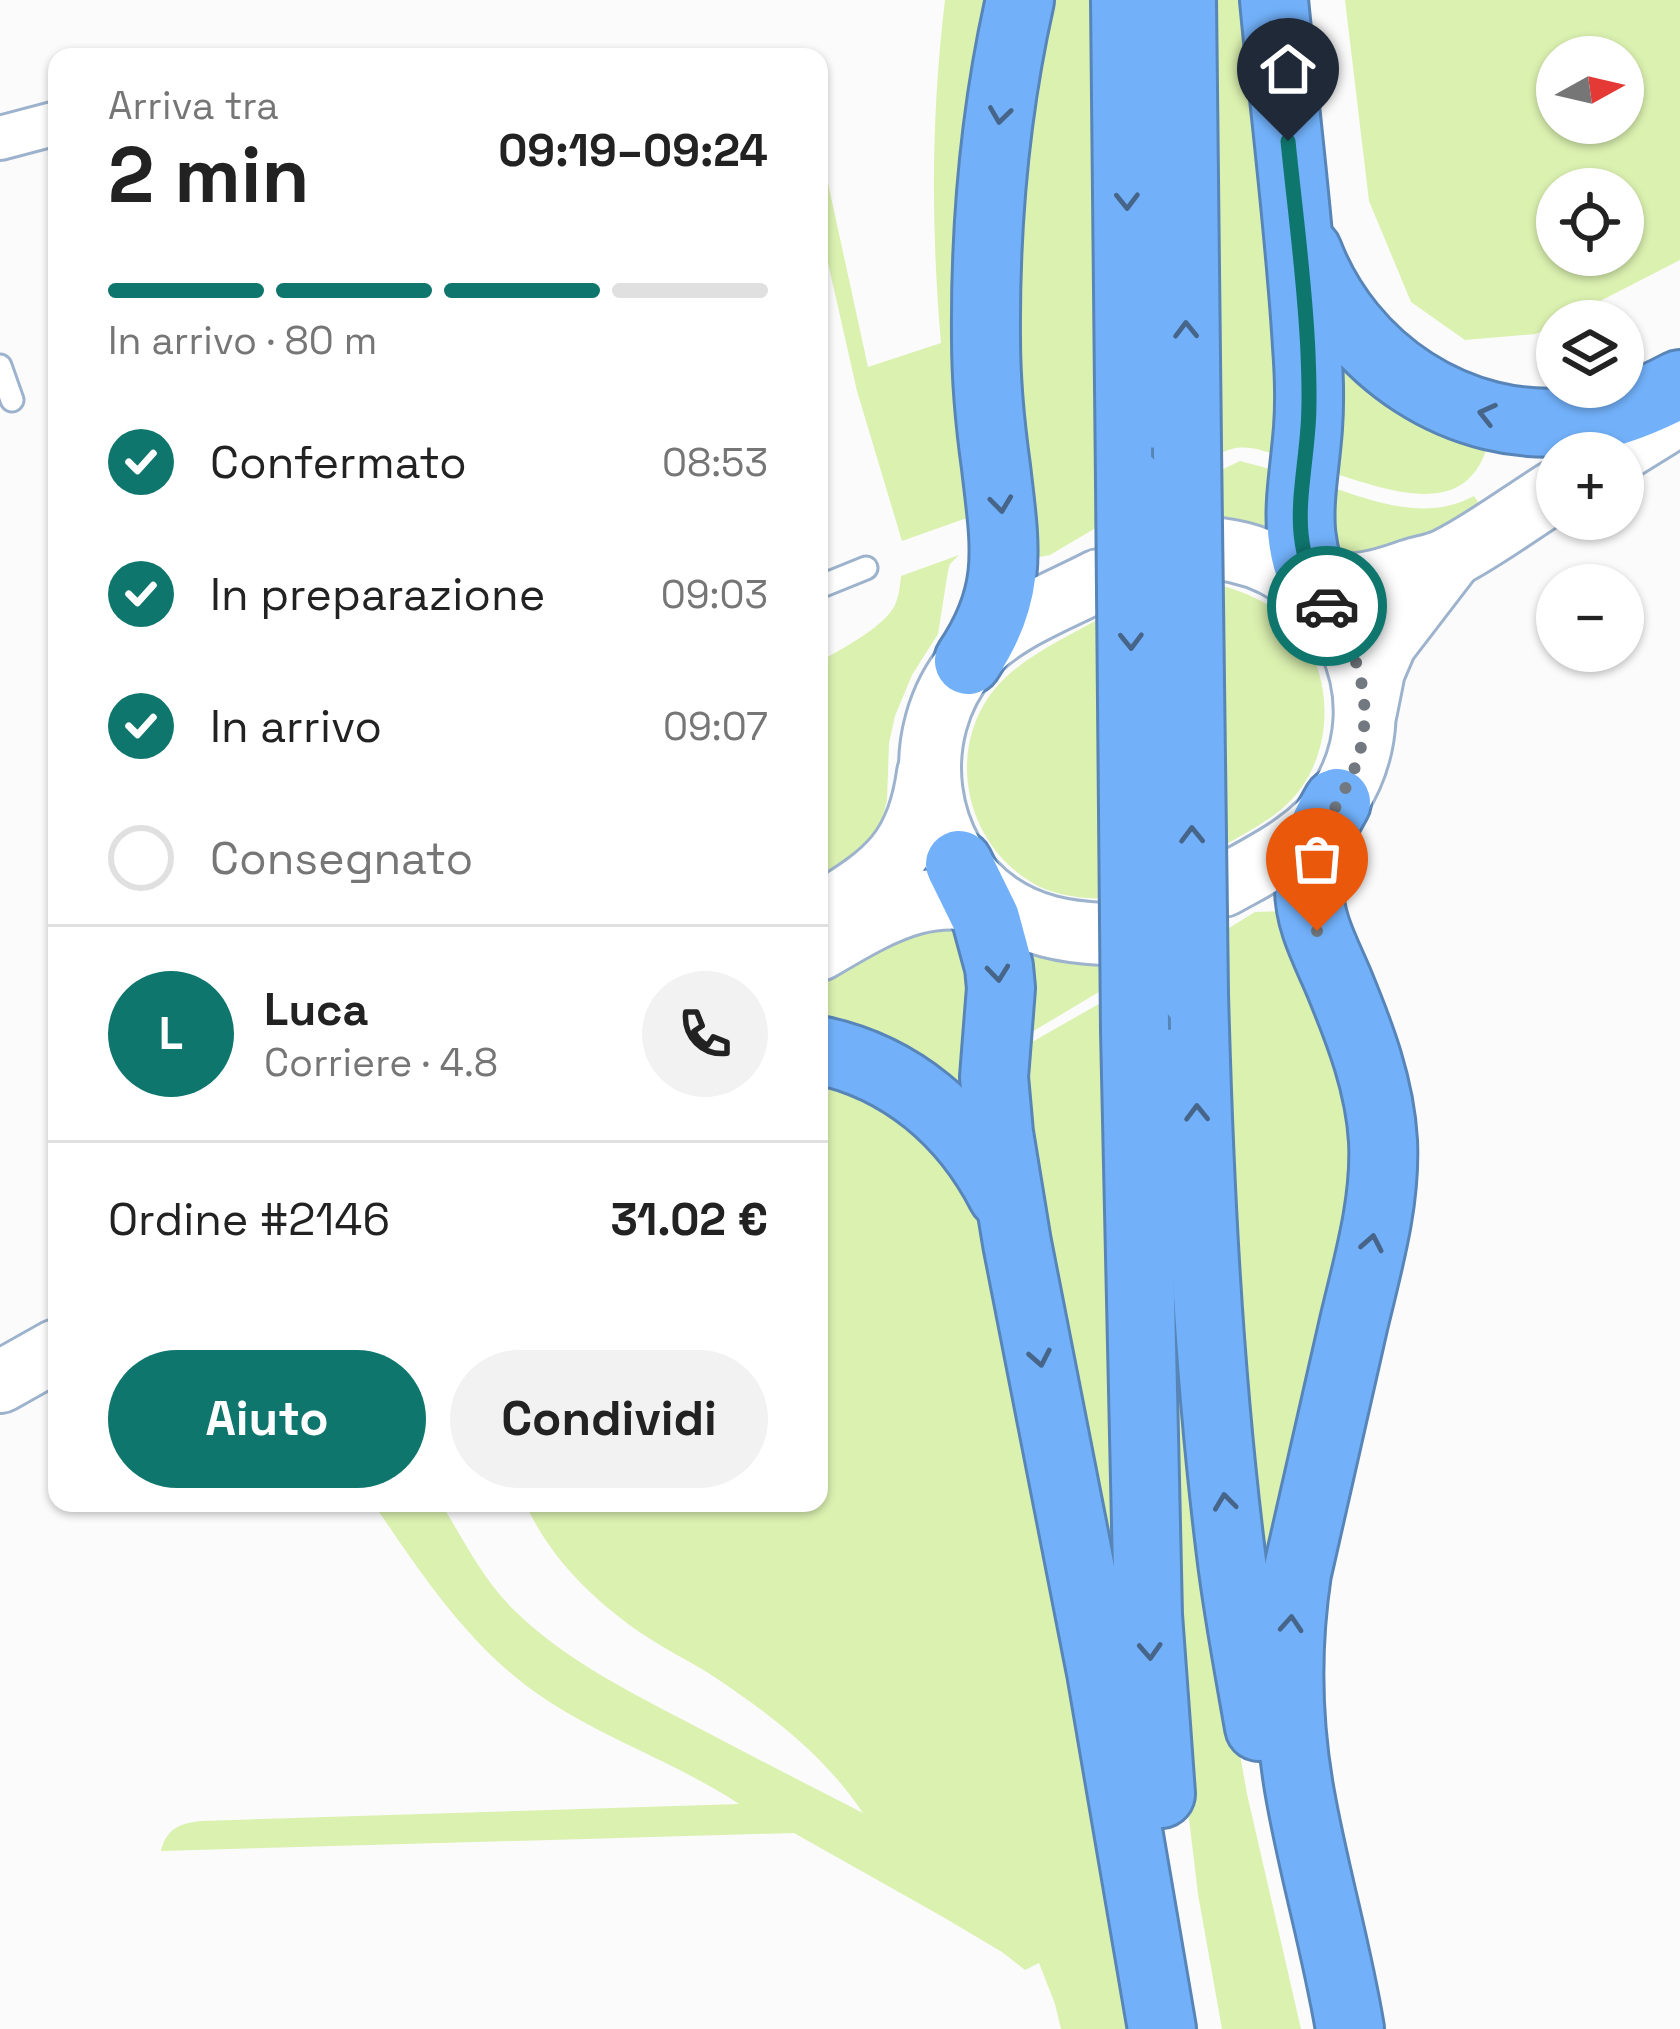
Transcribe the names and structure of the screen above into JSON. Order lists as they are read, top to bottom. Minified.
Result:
{"north":"right","page":{"map_buttons":["+","−"],"heading":["2 min","Arriva tra","09:19–09:24"],"panel":["Luca","Corriere · 4.8","Ordine #2146","31.02 €"],"bar":"In arrivo · 80 m","list":[["Confermato","08:53"],["In preparazione","09:03"],["In arrivo","09:07"],"Consegnato"],"round":"L","buttons":["Aiuto","Condividi"]}}
